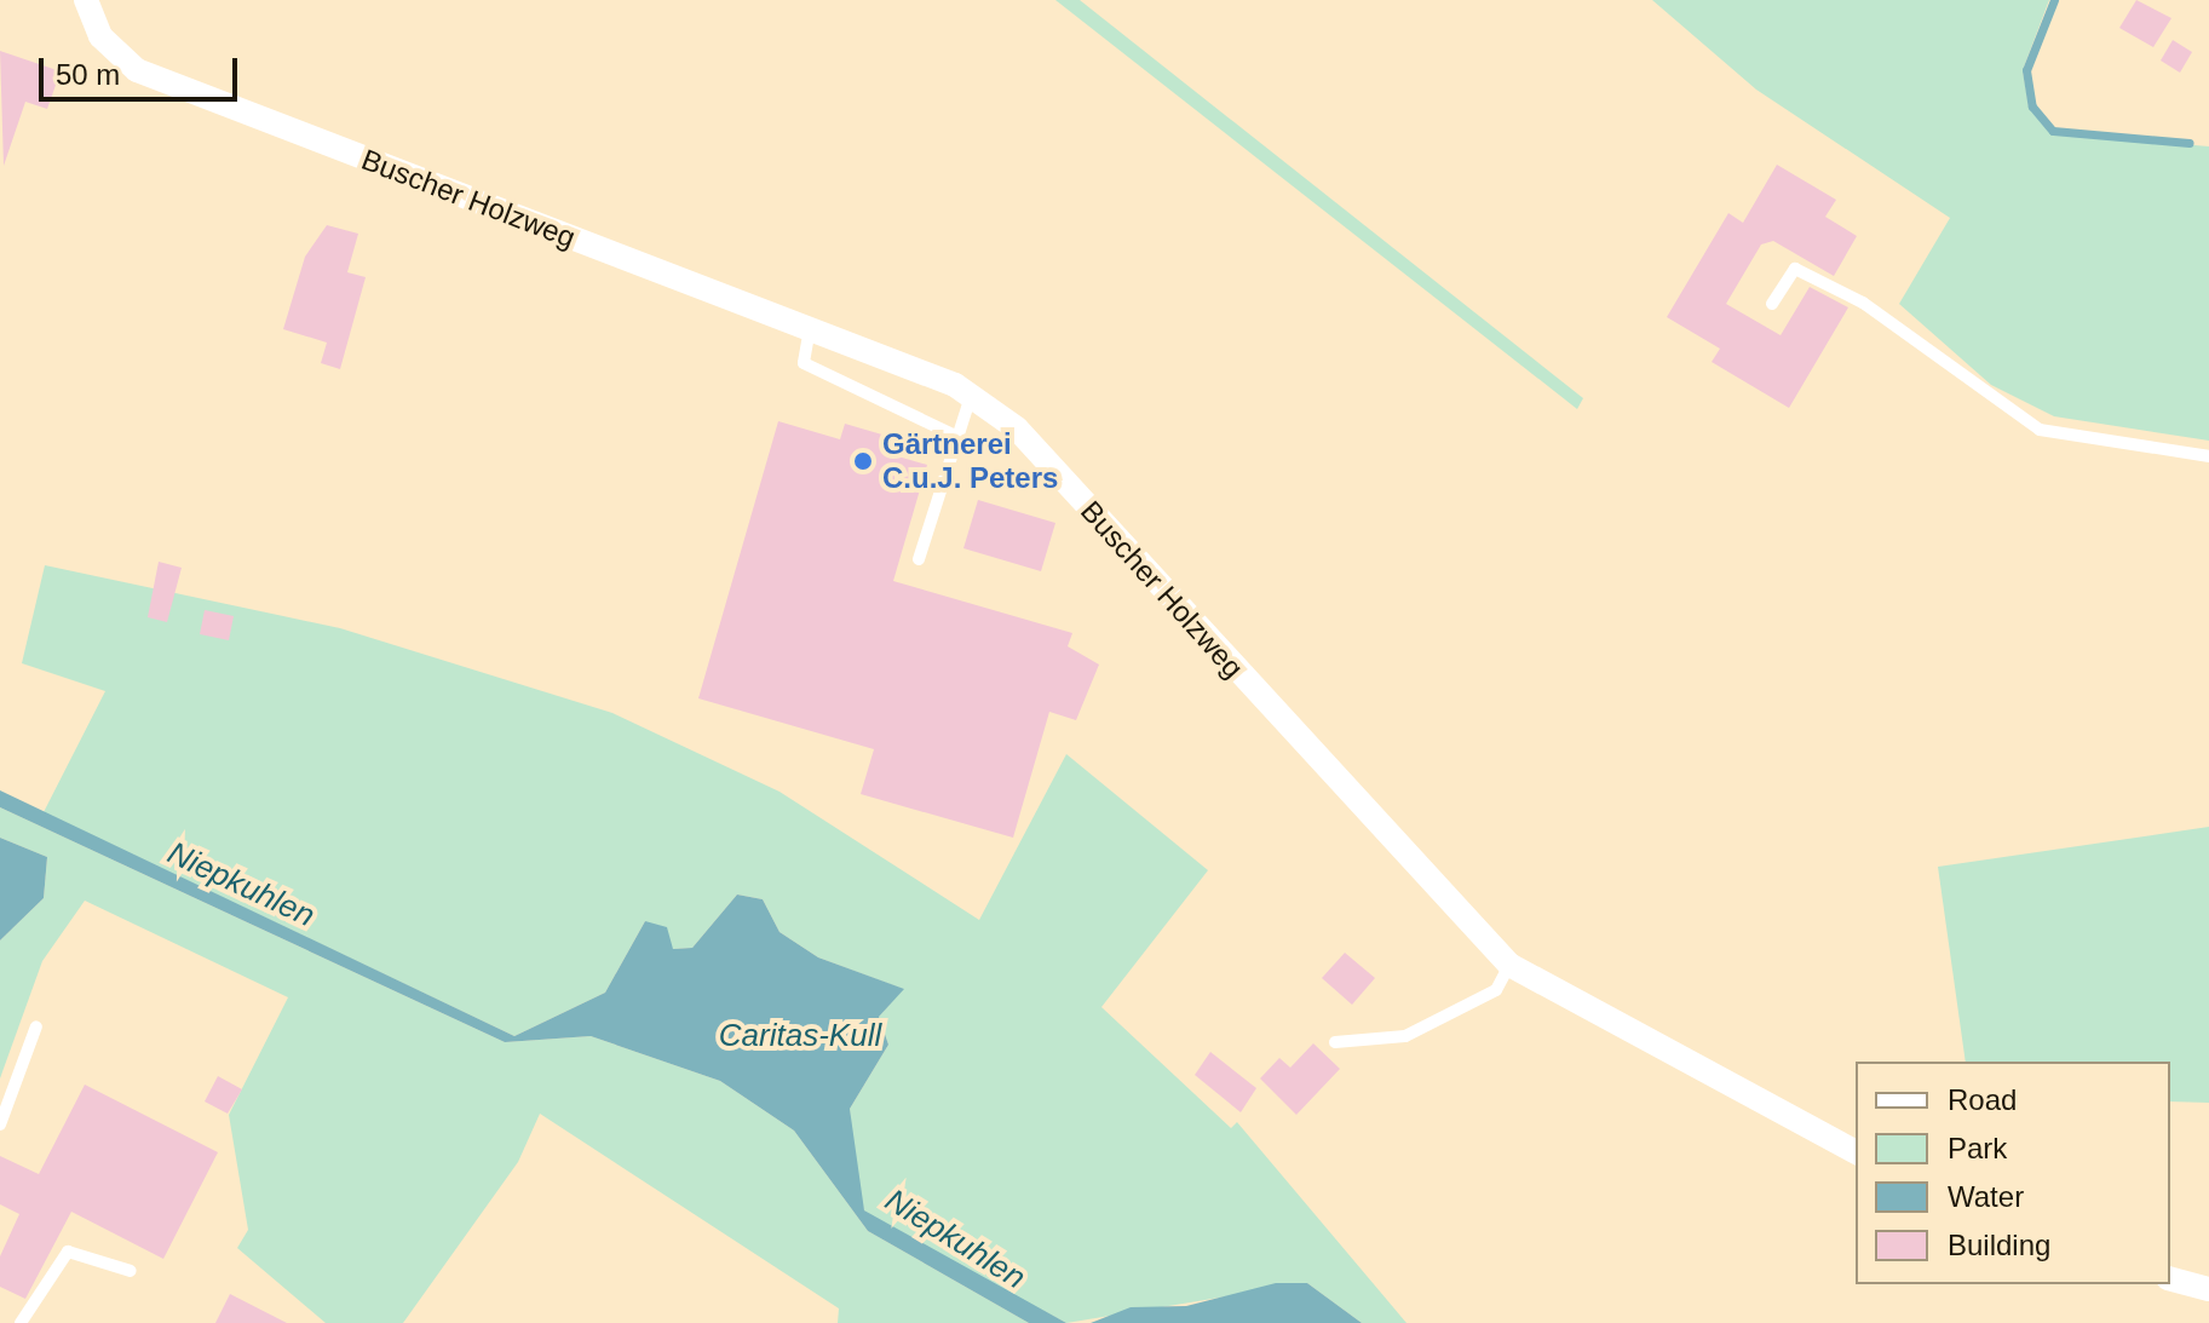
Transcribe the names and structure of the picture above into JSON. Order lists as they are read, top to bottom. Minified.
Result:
{"streets":{"street":["Buscher Holzweg"]},"water":["Niepkuhlen","Caritas-Kull"],"places":["Gärtnerei C.u.J. Peters"],"legend":["Road","Park","Water","Building"],"scale_bar":"50 m"}
